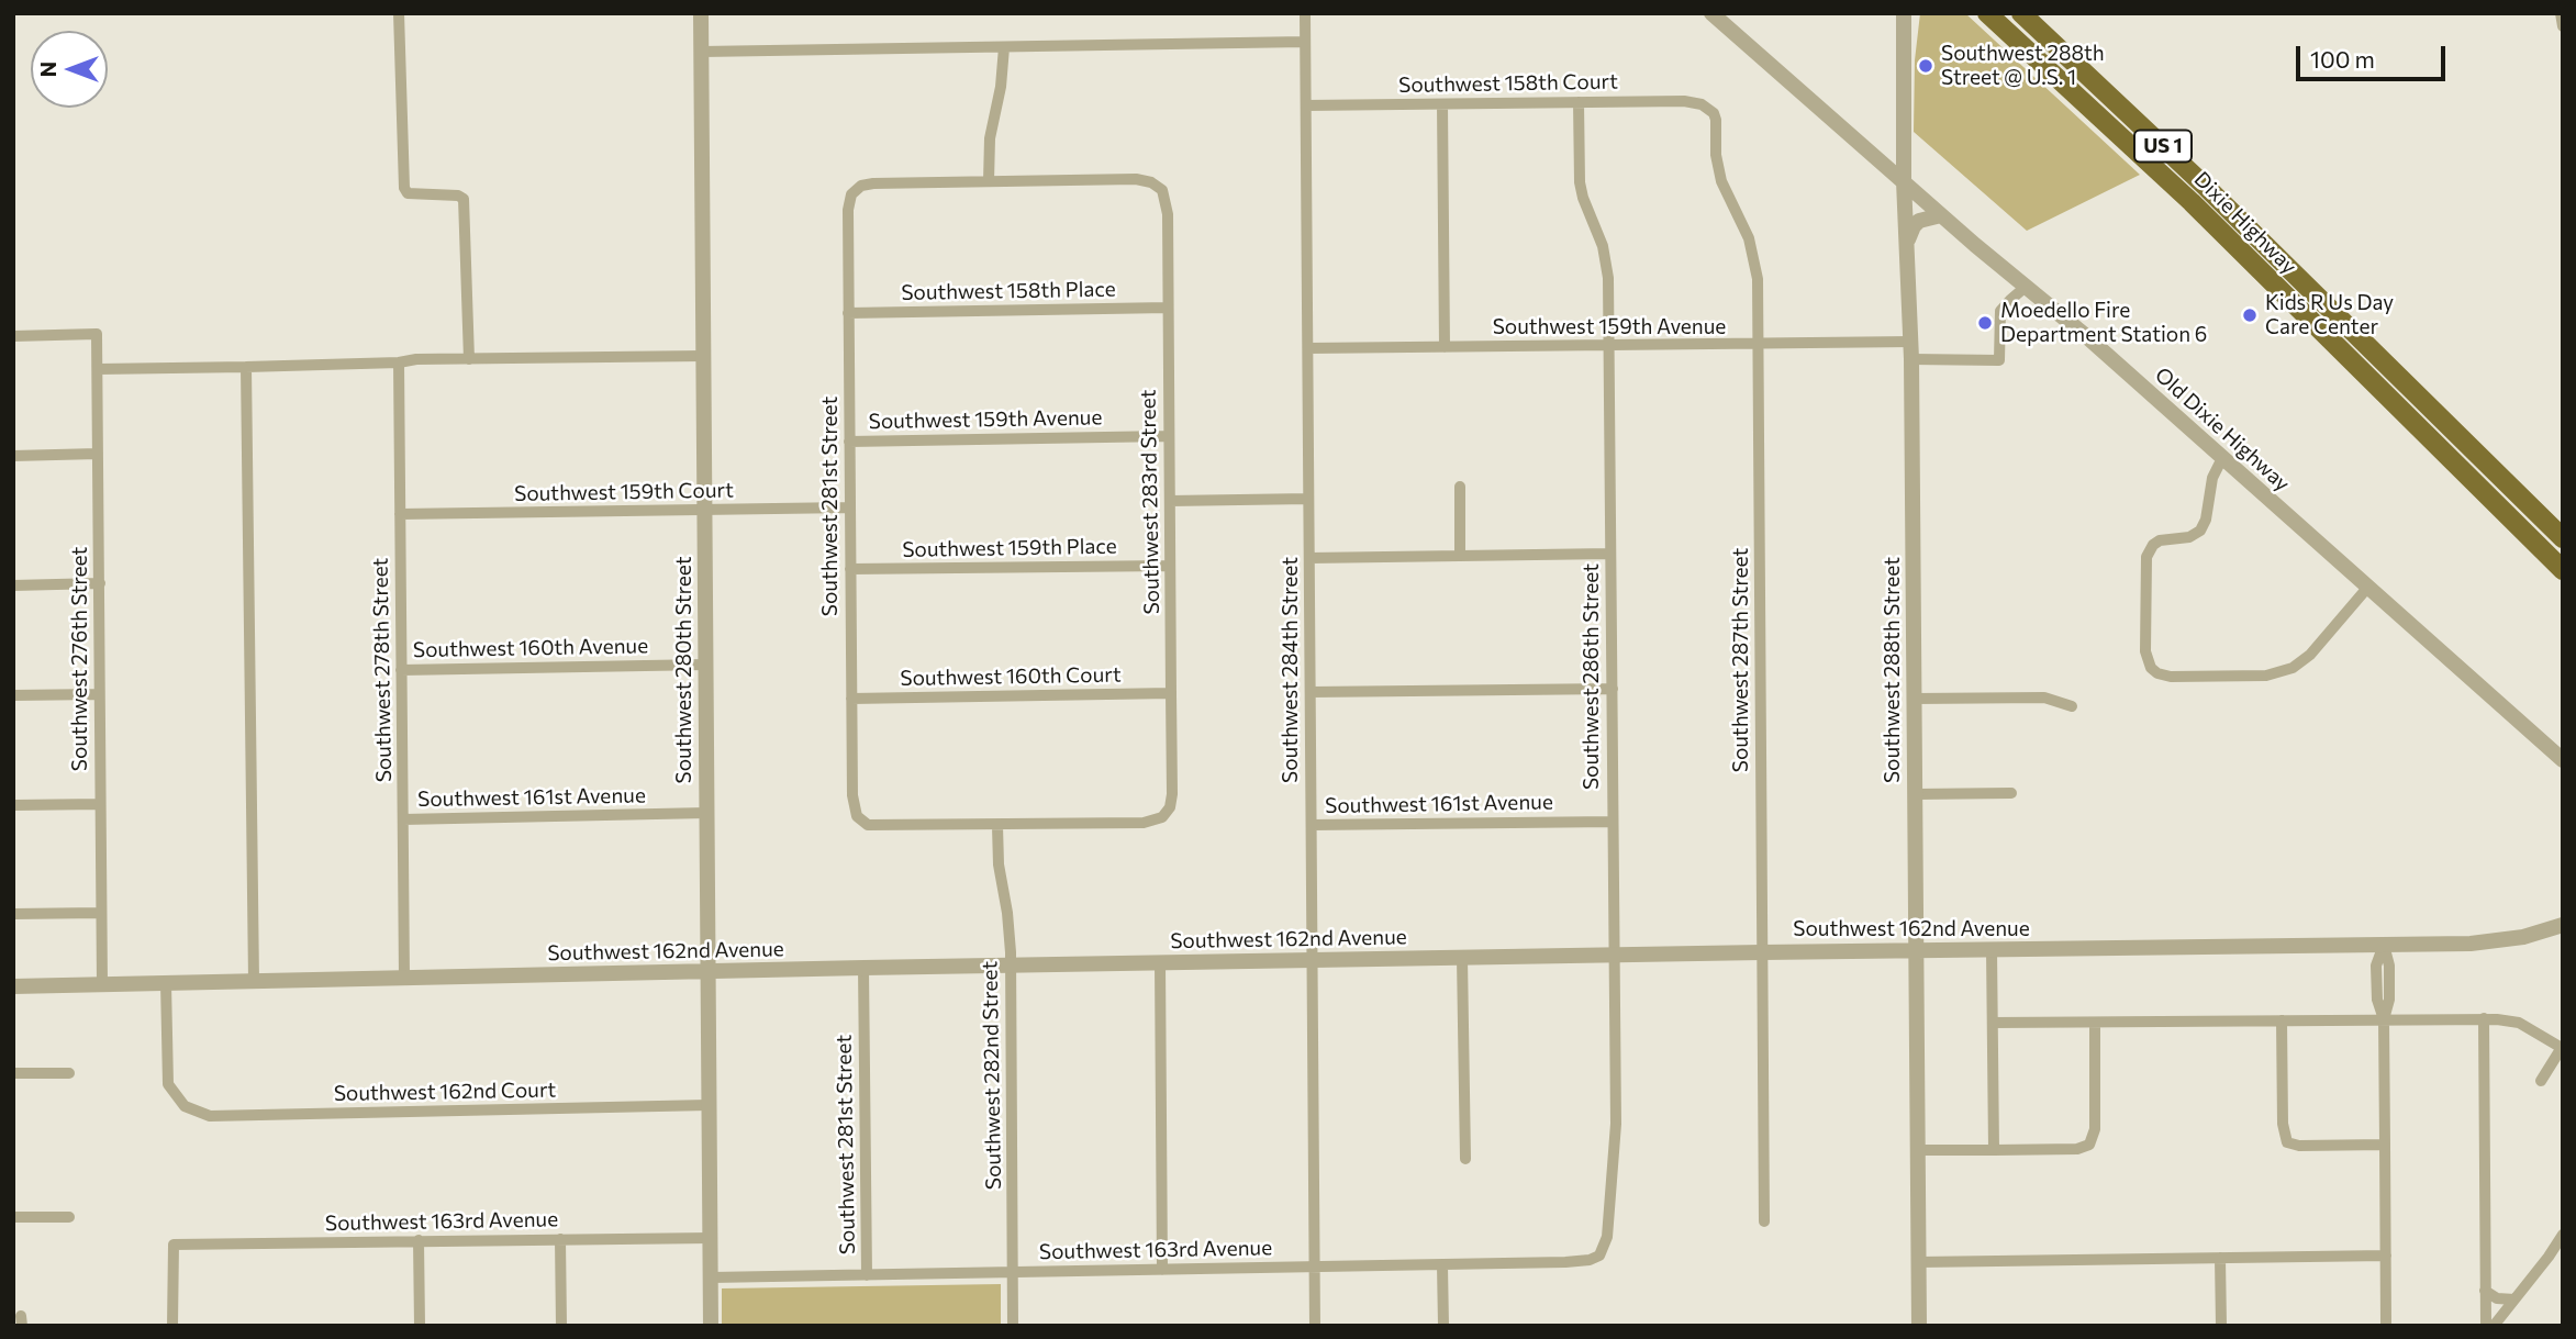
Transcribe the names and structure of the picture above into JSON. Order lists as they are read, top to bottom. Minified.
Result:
{"streets":{"highway":["US 1","Dixie Highway"],"street":["Southwest 158th Court","Southwest 158th Place","Southwest 159th Avenue","Old Dixie Highway","Southwest 159th Court","Southwest 283rd Street","Southwest 281st Street","Southwest 159th Place","Southwest 160th Avenue","Southwest 276th Street","Southwest 287th Street","Southwest 278th Street","Southwest 280th Street","Southwest 284th Street","Southwest 288th Street","Southwest 160th Court","Southwest 286th Street","Southwest 161st Avenue","Southwest 162nd Avenue","Southwest 282nd Street","Southwest 162nd Court","Southwest 163rd Avenue"]},"crossings":[["Southwest 158th Court","Southwest 287th Street"],["Southwest 158th Court","Southwest 284th Street"],["Southwest 158th Court","Southwest 286th Street"],["Southwest 158th Place","Southwest 283rd Street"],["Southwest 158th Place","Southwest 281st Street"],["Southwest 159th Avenue","Southwest 283rd Street"],["Southwest 159th Avenue","Southwest 281st Street"],["Southwest 159th Avenue","Southwest 287th Street"],["Southwest 159th Avenue","Southwest 284th Street"],["Southwest 159th Avenue","Southwest 288th Street"],["Southwest 159th Avenue","Southwest 286th Street"],["Old Dixie Highway","Southwest 288th Street"],["Southwest 159th Court","Southwest 281st Street"],["Southwest 159th Court","Southwest 278th Street"],["Southwest 159th Court","Southwest 280th Street"],["Southwest 283rd Street","Southwest 281st Street"],["Southwest 283rd Street","Southwest 159th Place"],["Southwest 283rd Street","Southwest 160th Court"],["Southwest 283rd Street","Southwest 282nd Street"],["Southwest 281st Street","Southwest 159th Place"],["Southwest 281st Street","Southwest 160th Court"],["Southwest 281st Street","Southwest 162nd Avenue"],["Southwest 281st Street","Southwest 282nd Street"],["Southwest 281st Street","Southwest 163rd Avenue"],["Southwest 160th Avenue","Southwest 278th Street"],["Southwest 160th Avenue","Southwest 280th Street"],["Southwest 276th Street","Southwest 162nd Avenue"],["Southwest 287th Street","Southwest 162nd Avenue"],["Southwest 278th Street","Southwest 161st Avenue"],["Southwest 278th Street","Southwest 162nd Avenue"],["Southwest 280th Street","Southwest 161st Avenue"],["Southwest 280th Street","Southwest 162nd Avenue"],["Southwest 280th Street","Southwest 162nd Court"],["Southwest 280th Street","Southwest 163rd Avenue"],["Southwest 284th Street","Southwest 161st Avenue"],["Southwest 284th Street","Southwest 162nd Avenue"],["Southwest 284th Street","Southwest 163rd Avenue"],["Southwest 288th Street","Southwest 162nd Avenue"],["Southwest 286th Street","Southwest 161st Avenue"],["Southwest 286th Street","Southwest 162nd Avenue"],["Southwest 286th Street","Southwest 163rd Avenue"],["Southwest 162nd Avenue","Southwest 282nd Street"],["Southwest 162nd Avenue","Southwest 162nd Court"],["Southwest 282nd Street","Southwest 163rd Avenue"]],"places":["Southwest 288th Street @ U.S. 1","Kids R Us Day Care Center","Moedello Fire Department Station 6"],"scale_bar":"100 m","north":"left"}
